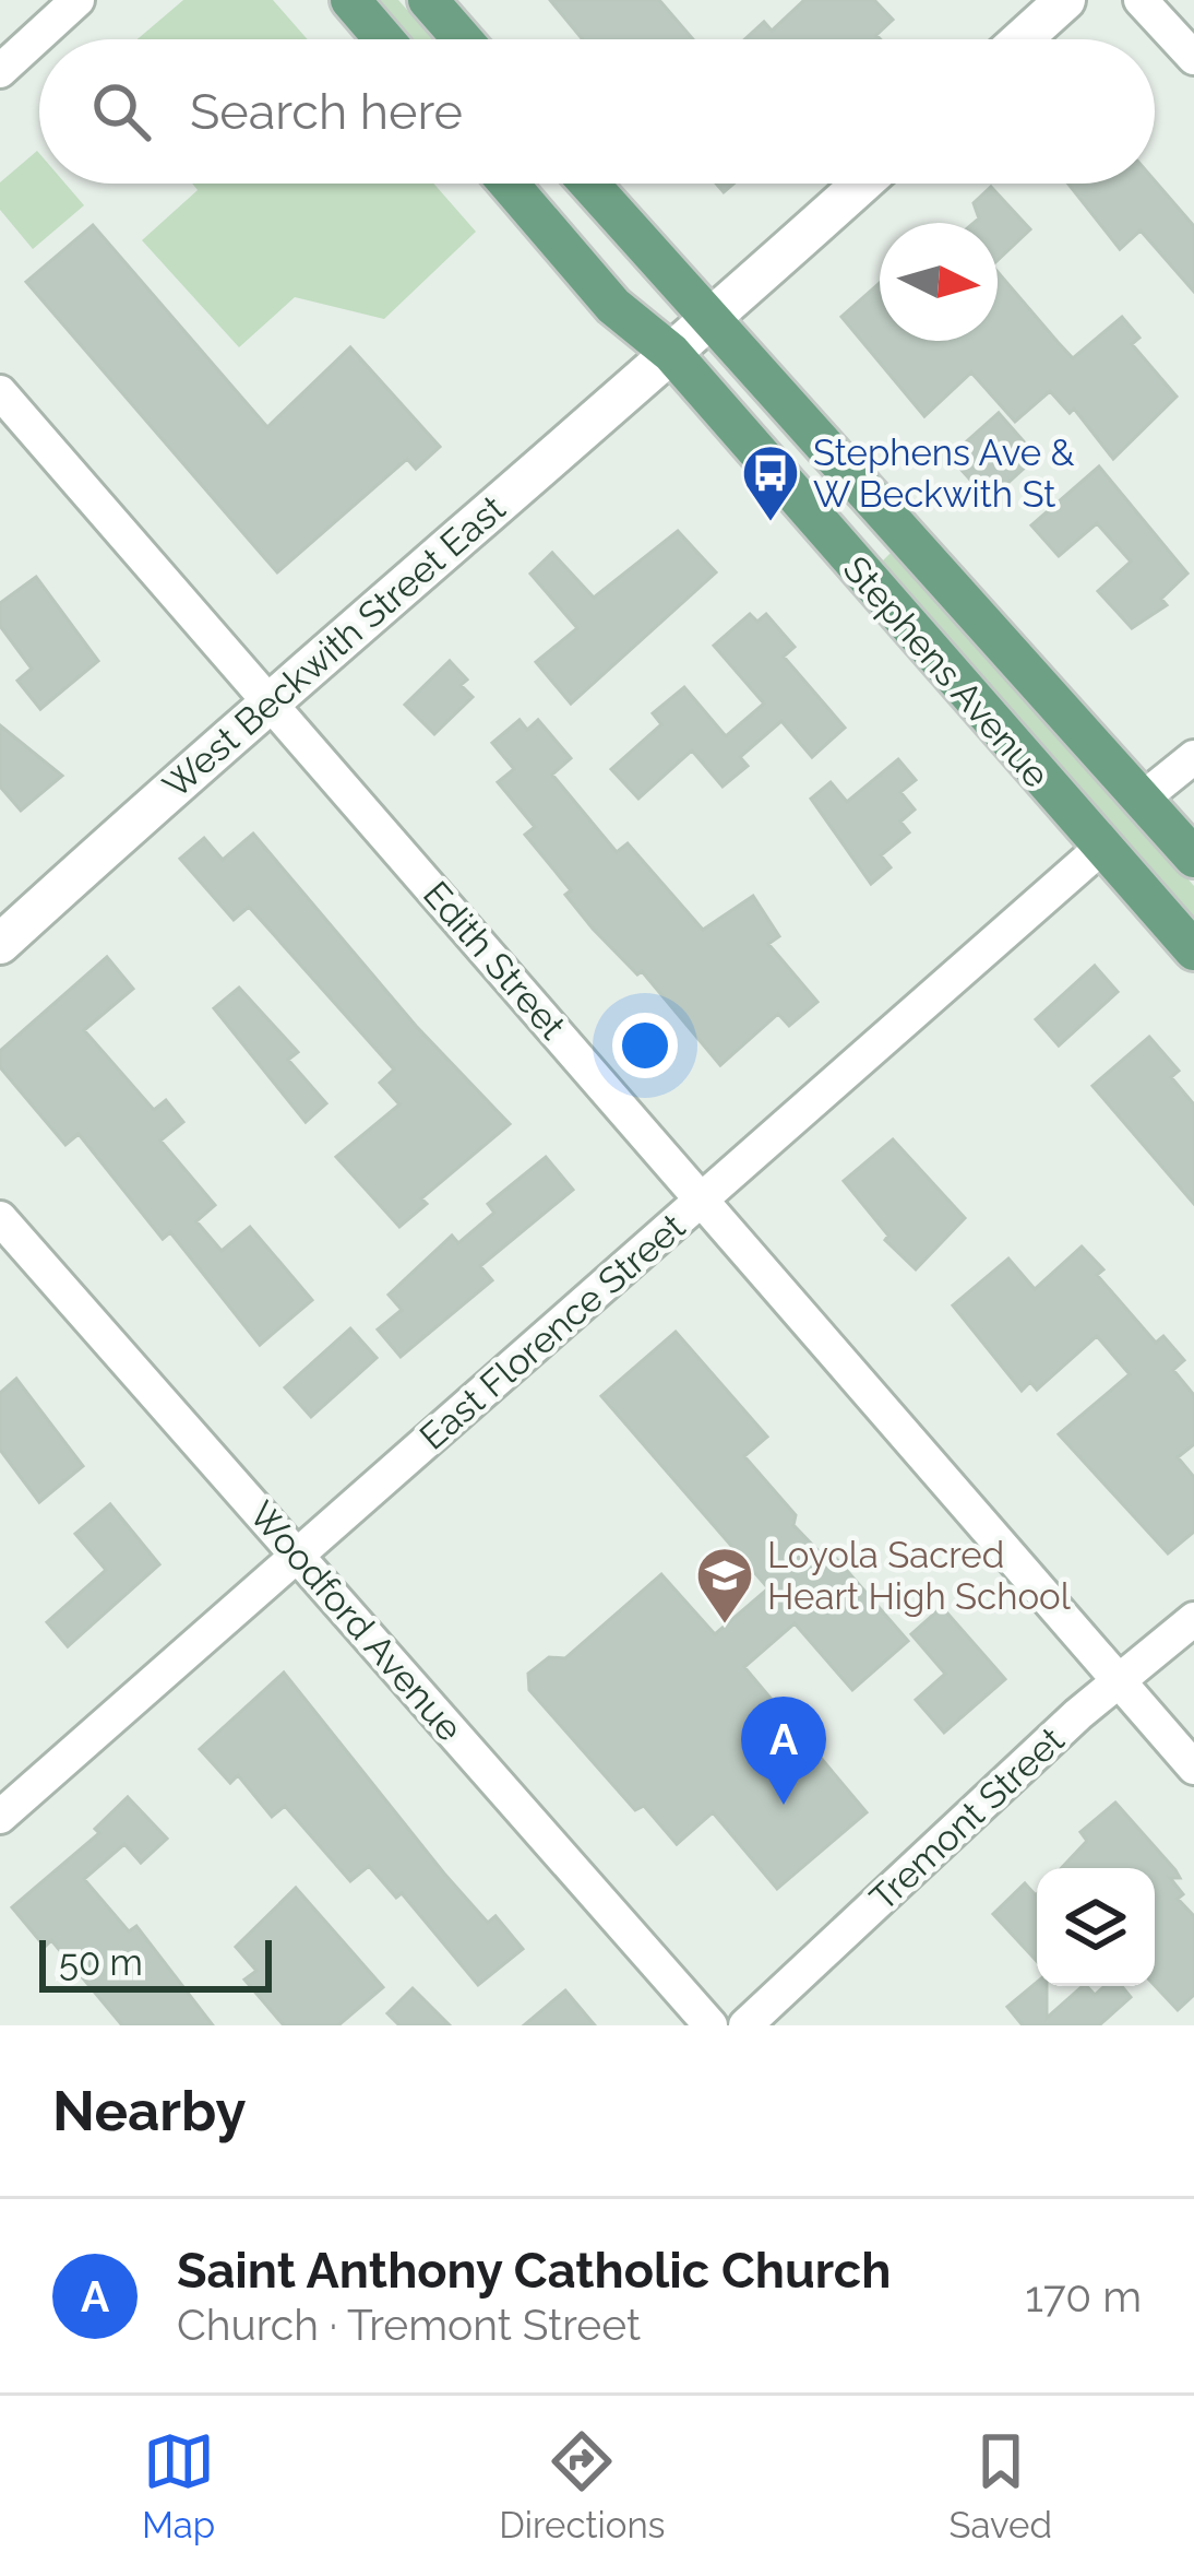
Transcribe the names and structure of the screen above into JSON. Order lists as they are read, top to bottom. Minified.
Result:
{"streets":{"main road":["Stephens Avenue"],"street":["West Beckwith Street East","Edith Street","East Florence Street","Woodford Avenue","Tremont Street"]},"crossings":[["West Beckwith Street East","Stephens Avenue"],["West Beckwith Street East","Edith Street"],["Stephens Avenue","East Florence Street"],["Edith Street","East Florence Street"],["Edith Street","Tremont Street"],["East Florence Street","Woodford Avenue"]],"places":{"bus stop":["Stephens Ave & W Beckwith St"],"school or university":["Loyola Sacred Heart High School"]},"scale_bar":"50 m","north":"right","page":{"search":"Search here","pins":"A","scale":"50 m","heading":"Nearby","list":[{"mark":"A","name":"Saint Anthony Catholic Church","note":"Church · Tremont Street","value":"170 m"}],"nav":["Map","Directions","Saved"]}}
